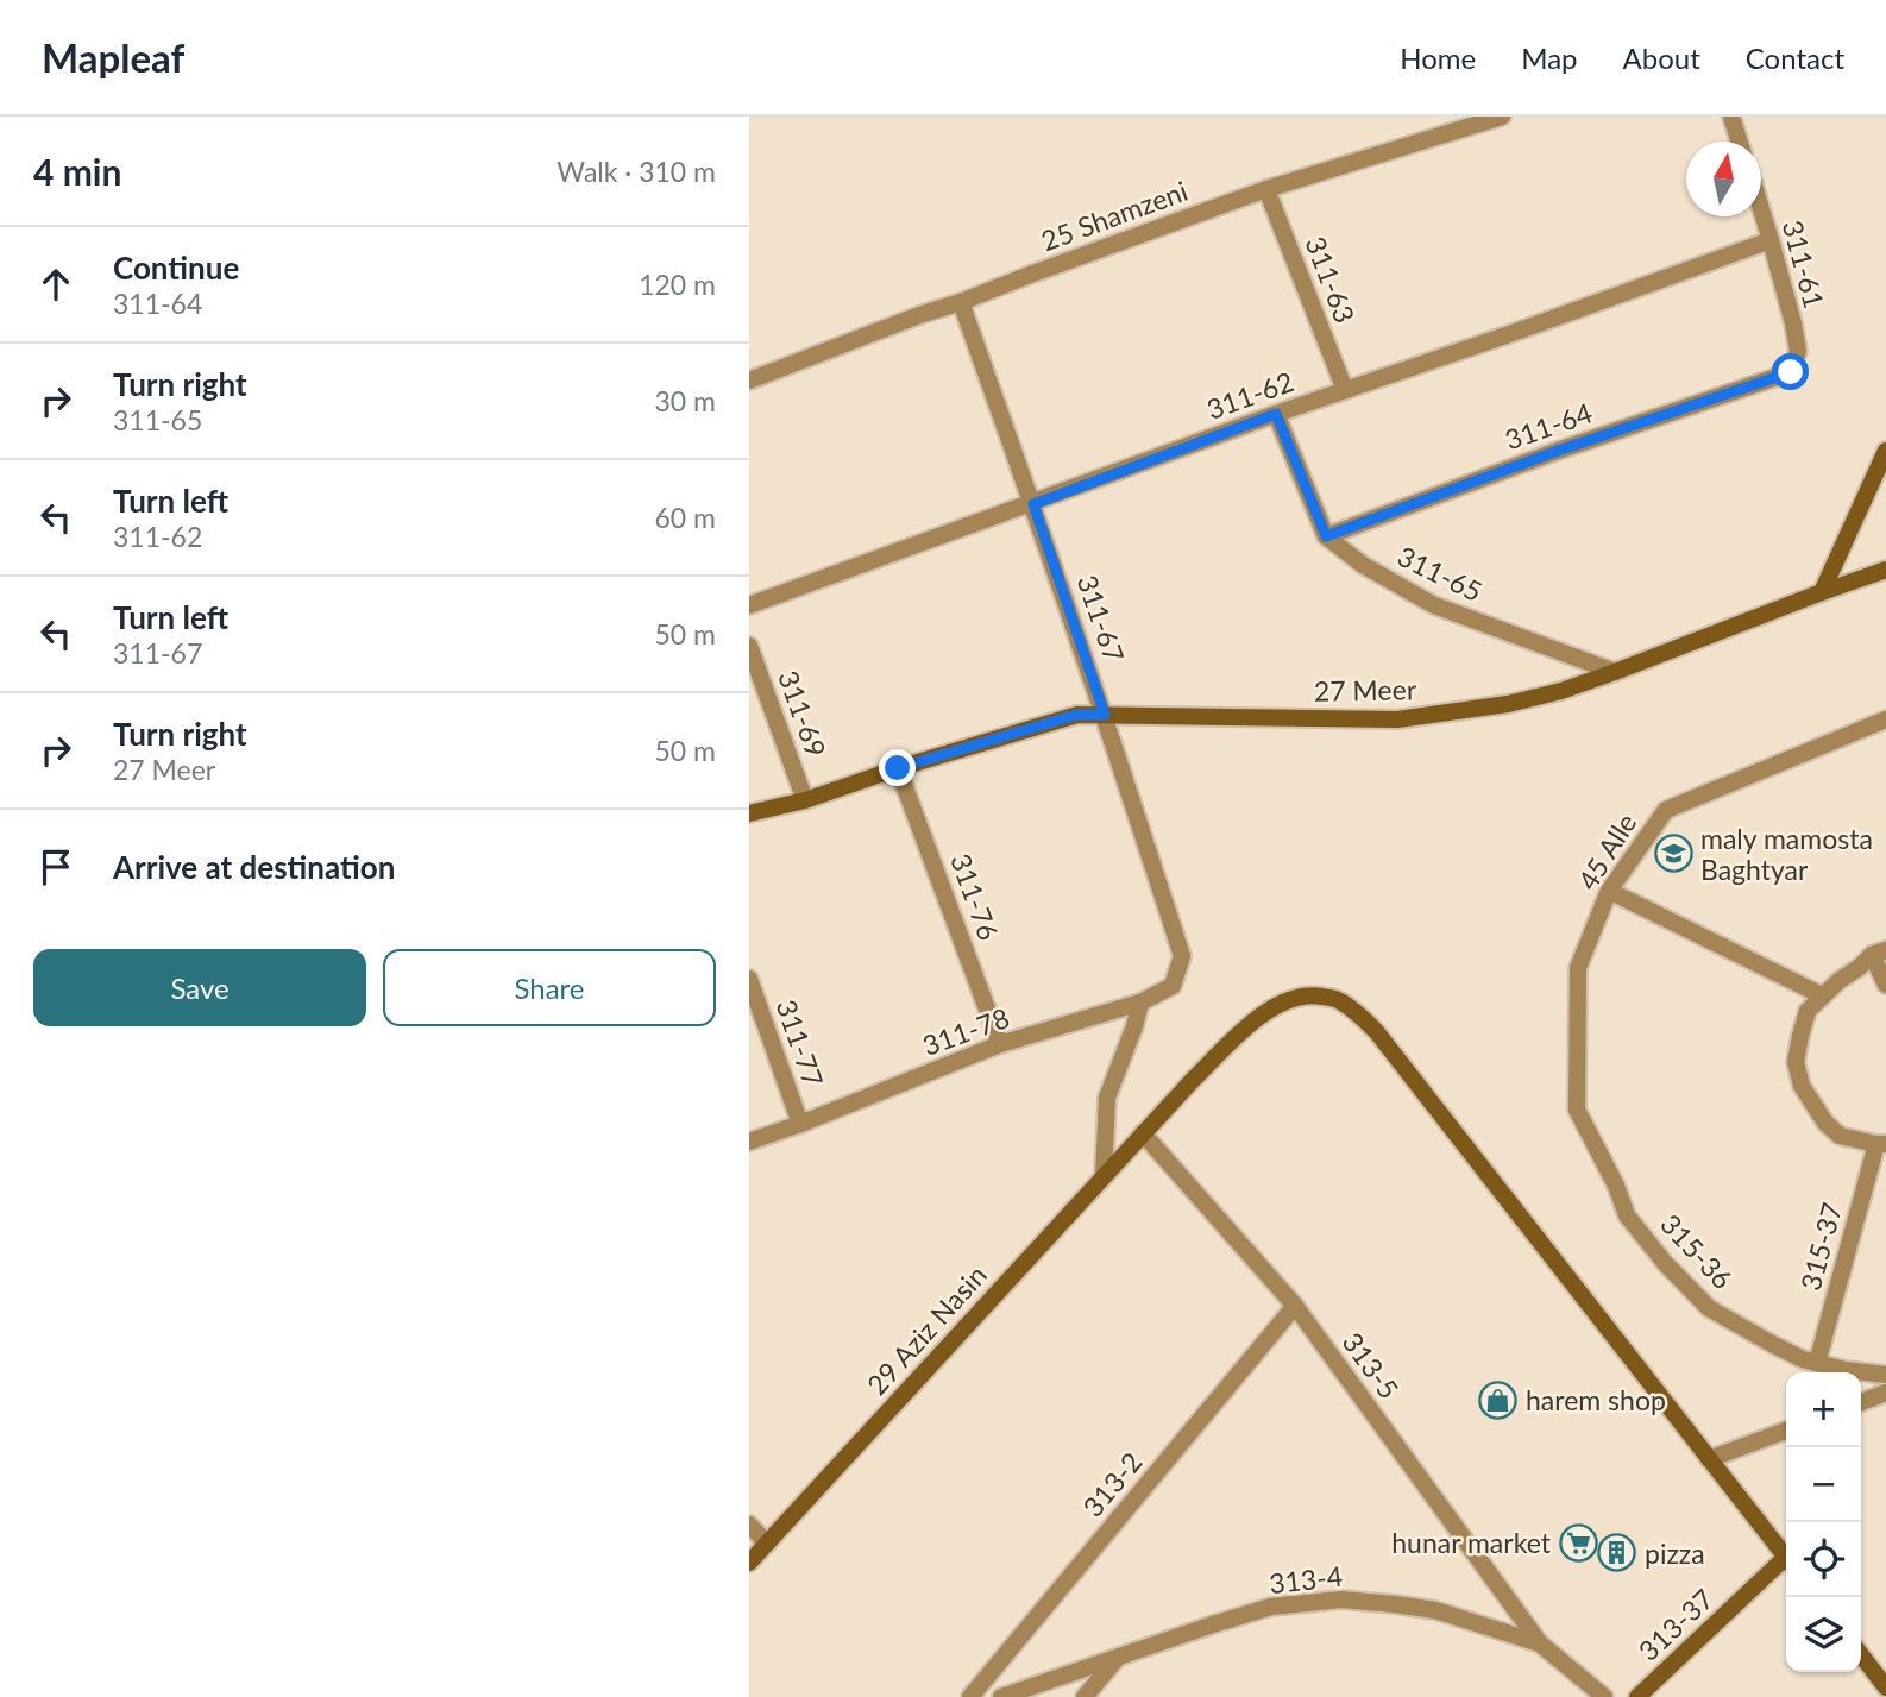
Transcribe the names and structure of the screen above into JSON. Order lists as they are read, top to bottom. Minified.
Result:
{"streets":{"street":["25 Shamzeni","311-61","311-63","311-62","311-64","311-65","311-67","27 Meer","311-69","45 Alle","311-76","311-78","311-77","315-37","315-36","29 Aziz Nasin","313-5","313-2","313-4","313-37"]},"crossings":[["25 Shamzeni","311-63"],["25 Shamzeni","311-67"],["311-61","311-62"],["311-61","311-64"],["311-63","311-62"],["311-62","311-67"],["311-64","311-65"],["311-65","27 Meer"],["311-67","27 Meer"],["311-67","311-78"],["27 Meer","311-69"],["27 Meer","311-76"],["45 Alle","315-36"],["311-76","311-78"],["311-78","311-77"],["315-37","315-36"],["29 Aziz Nasin","313-5"],["313-5","313-2"],["313-5","313-4"]],"places":{"school or university":["maly mamosta Baghtyar"],"shop":["harem shop"],"supermarket":["hunar market"],"building":["pizza"]},"north":"top","page":{"header":"Mapleaf","nav":["Home","Map","About","Contact"],"heading":["4 min","Walk · 310 m"],"list":[["Continue","311-64","120 m"],["Turn right","311-65","30 m"],["Turn left","311-62","60 m"],["Turn left","311-67","50 m"],["Turn right","27 Meer","50 m"],"Arrive at destination"],"buttons":["Save","Share"],"map_buttons":["+","−"]}}
